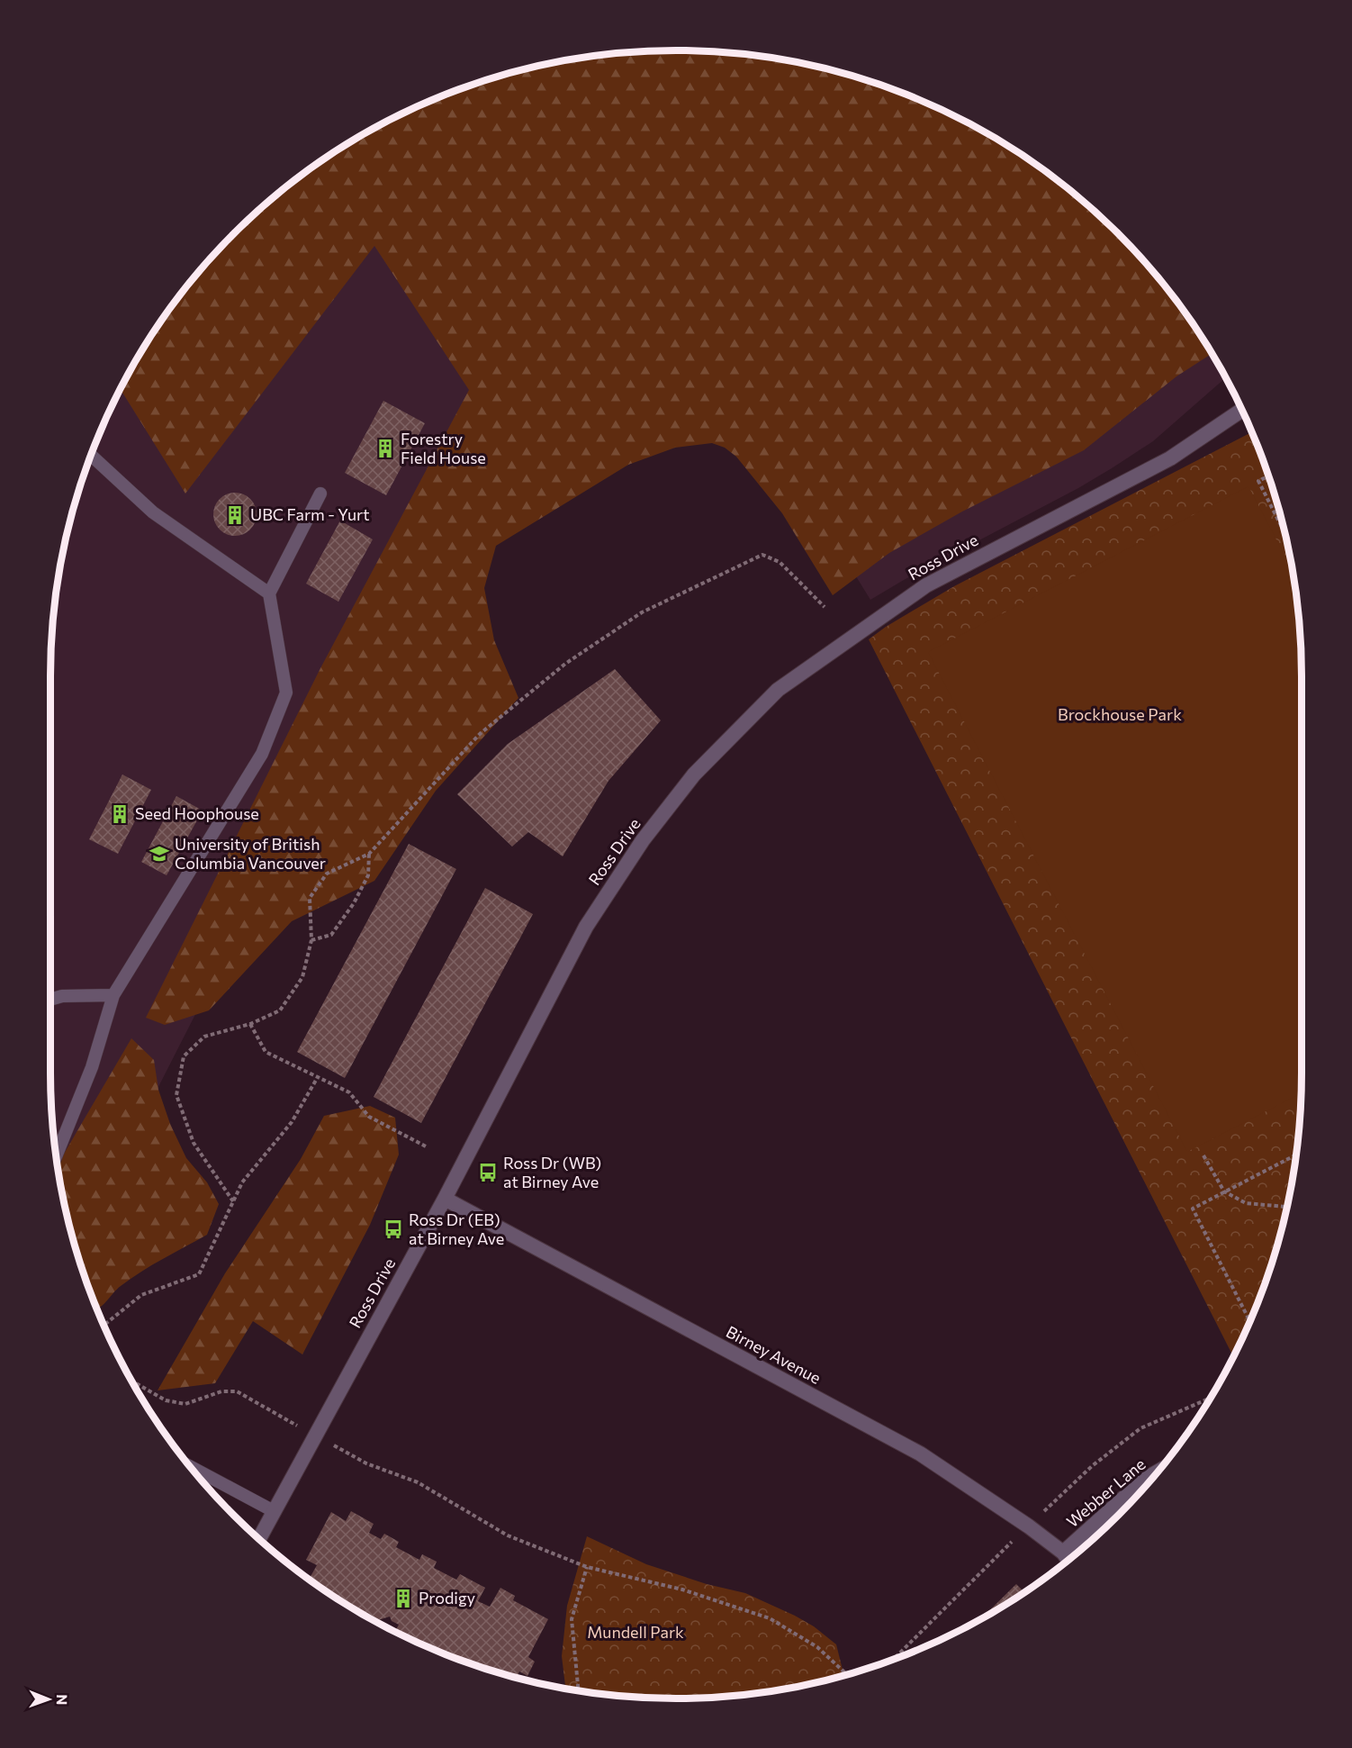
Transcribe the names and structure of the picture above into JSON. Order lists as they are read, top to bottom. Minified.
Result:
{"streets":{"street":["Ross Drive","Birney Avenue","Webber Lane"]},"crossings":[["Ross Drive","Birney Avenue"],["Birney Avenue","Webber Lane"]],"parks":["Brockhouse Park","Mundell Park"],"places":{"building":["Forestry Field House","UBC Farm - Yurt","Seed Hoophouse","Prodigy"],"school or university":["University of British Columbia Vancouver"],"bus stop":["Ross Dr (WB) at Birney Ave","Ross Dr (EB) at Birney Ave"]},"north":"right"}
